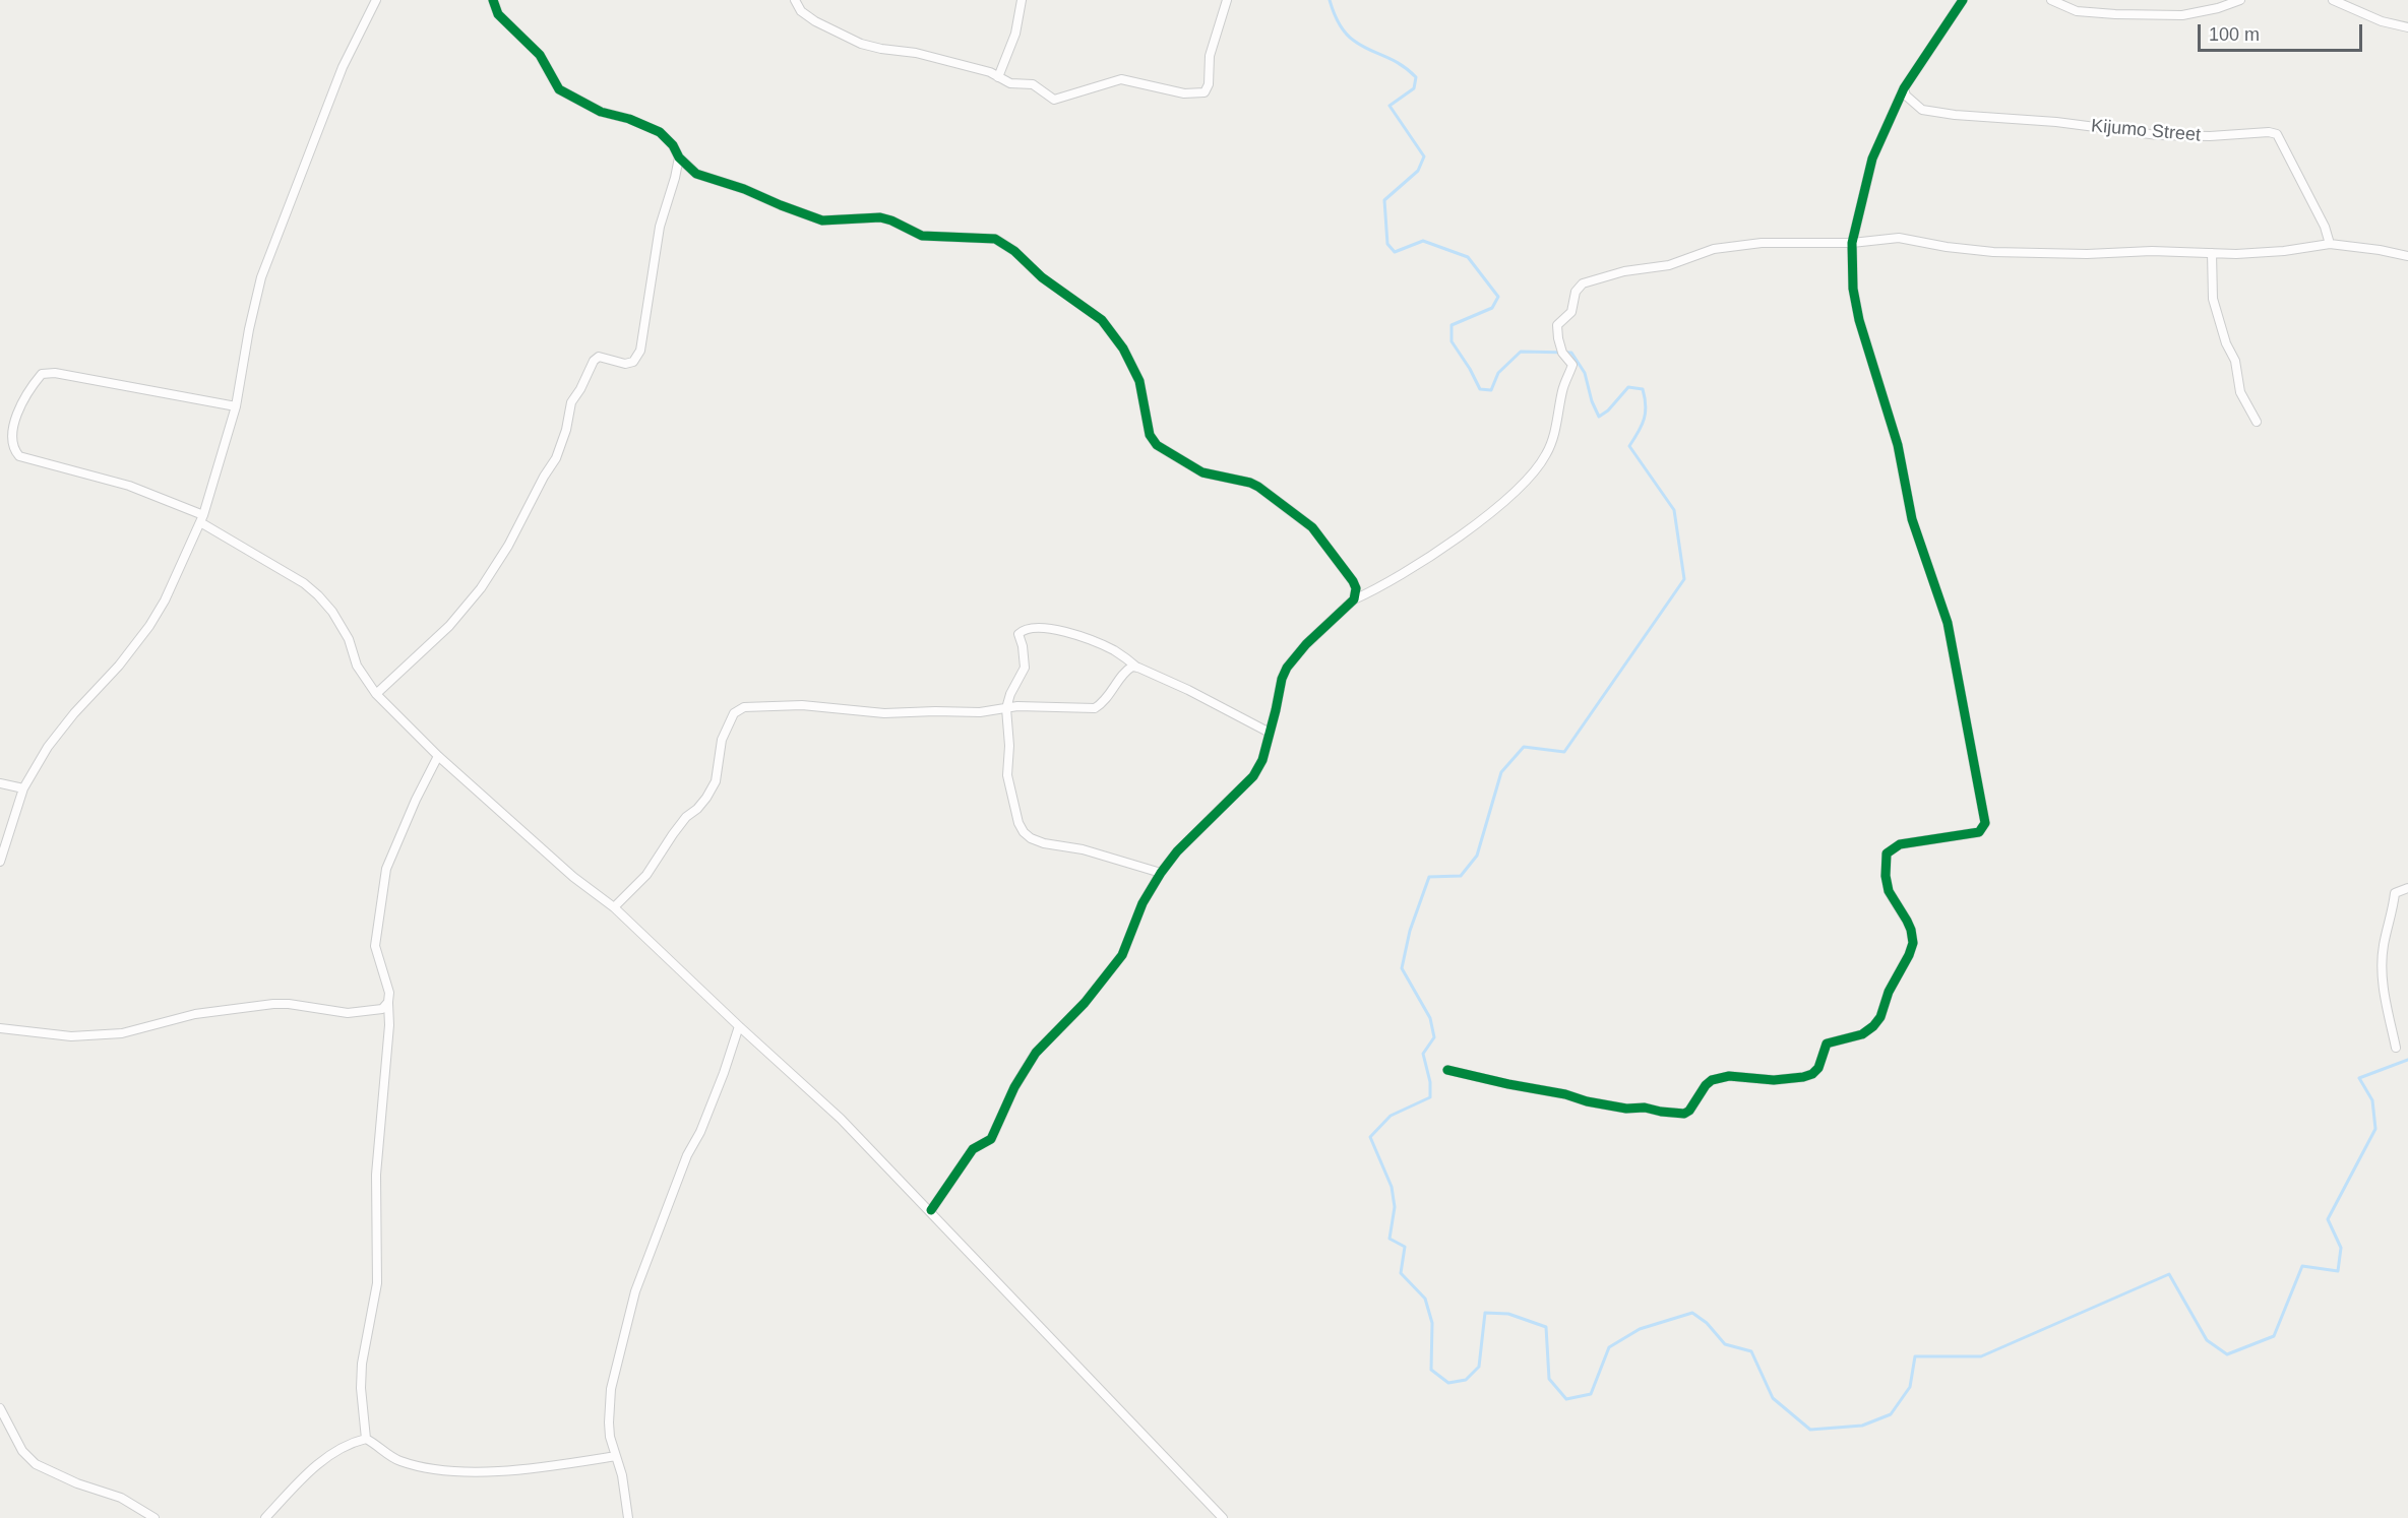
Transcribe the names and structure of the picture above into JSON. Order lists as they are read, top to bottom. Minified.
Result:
{"streets":{"street":["Kijumo Street"]},"scale_bar":"100 m"}
